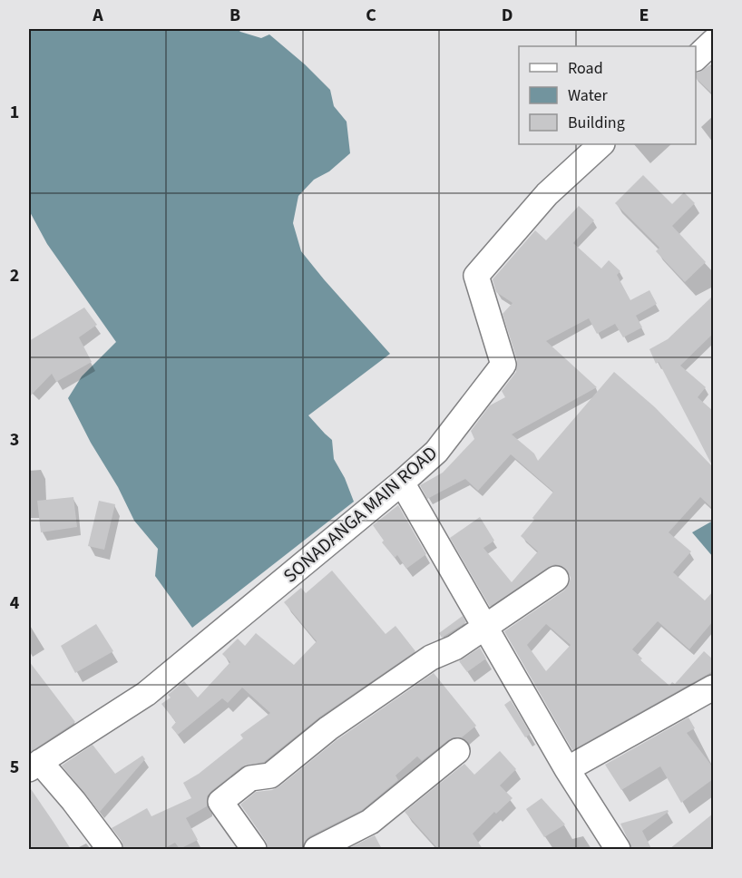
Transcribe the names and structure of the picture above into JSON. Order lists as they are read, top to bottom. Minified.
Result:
{"streets":{"street":["SONADANGA MAIN ROAD"]},"legend":["Road","Water","Building"],"grid":{"columns":["A","B","C","D","E"],"rows":["1","2","3","4","5"]}}
